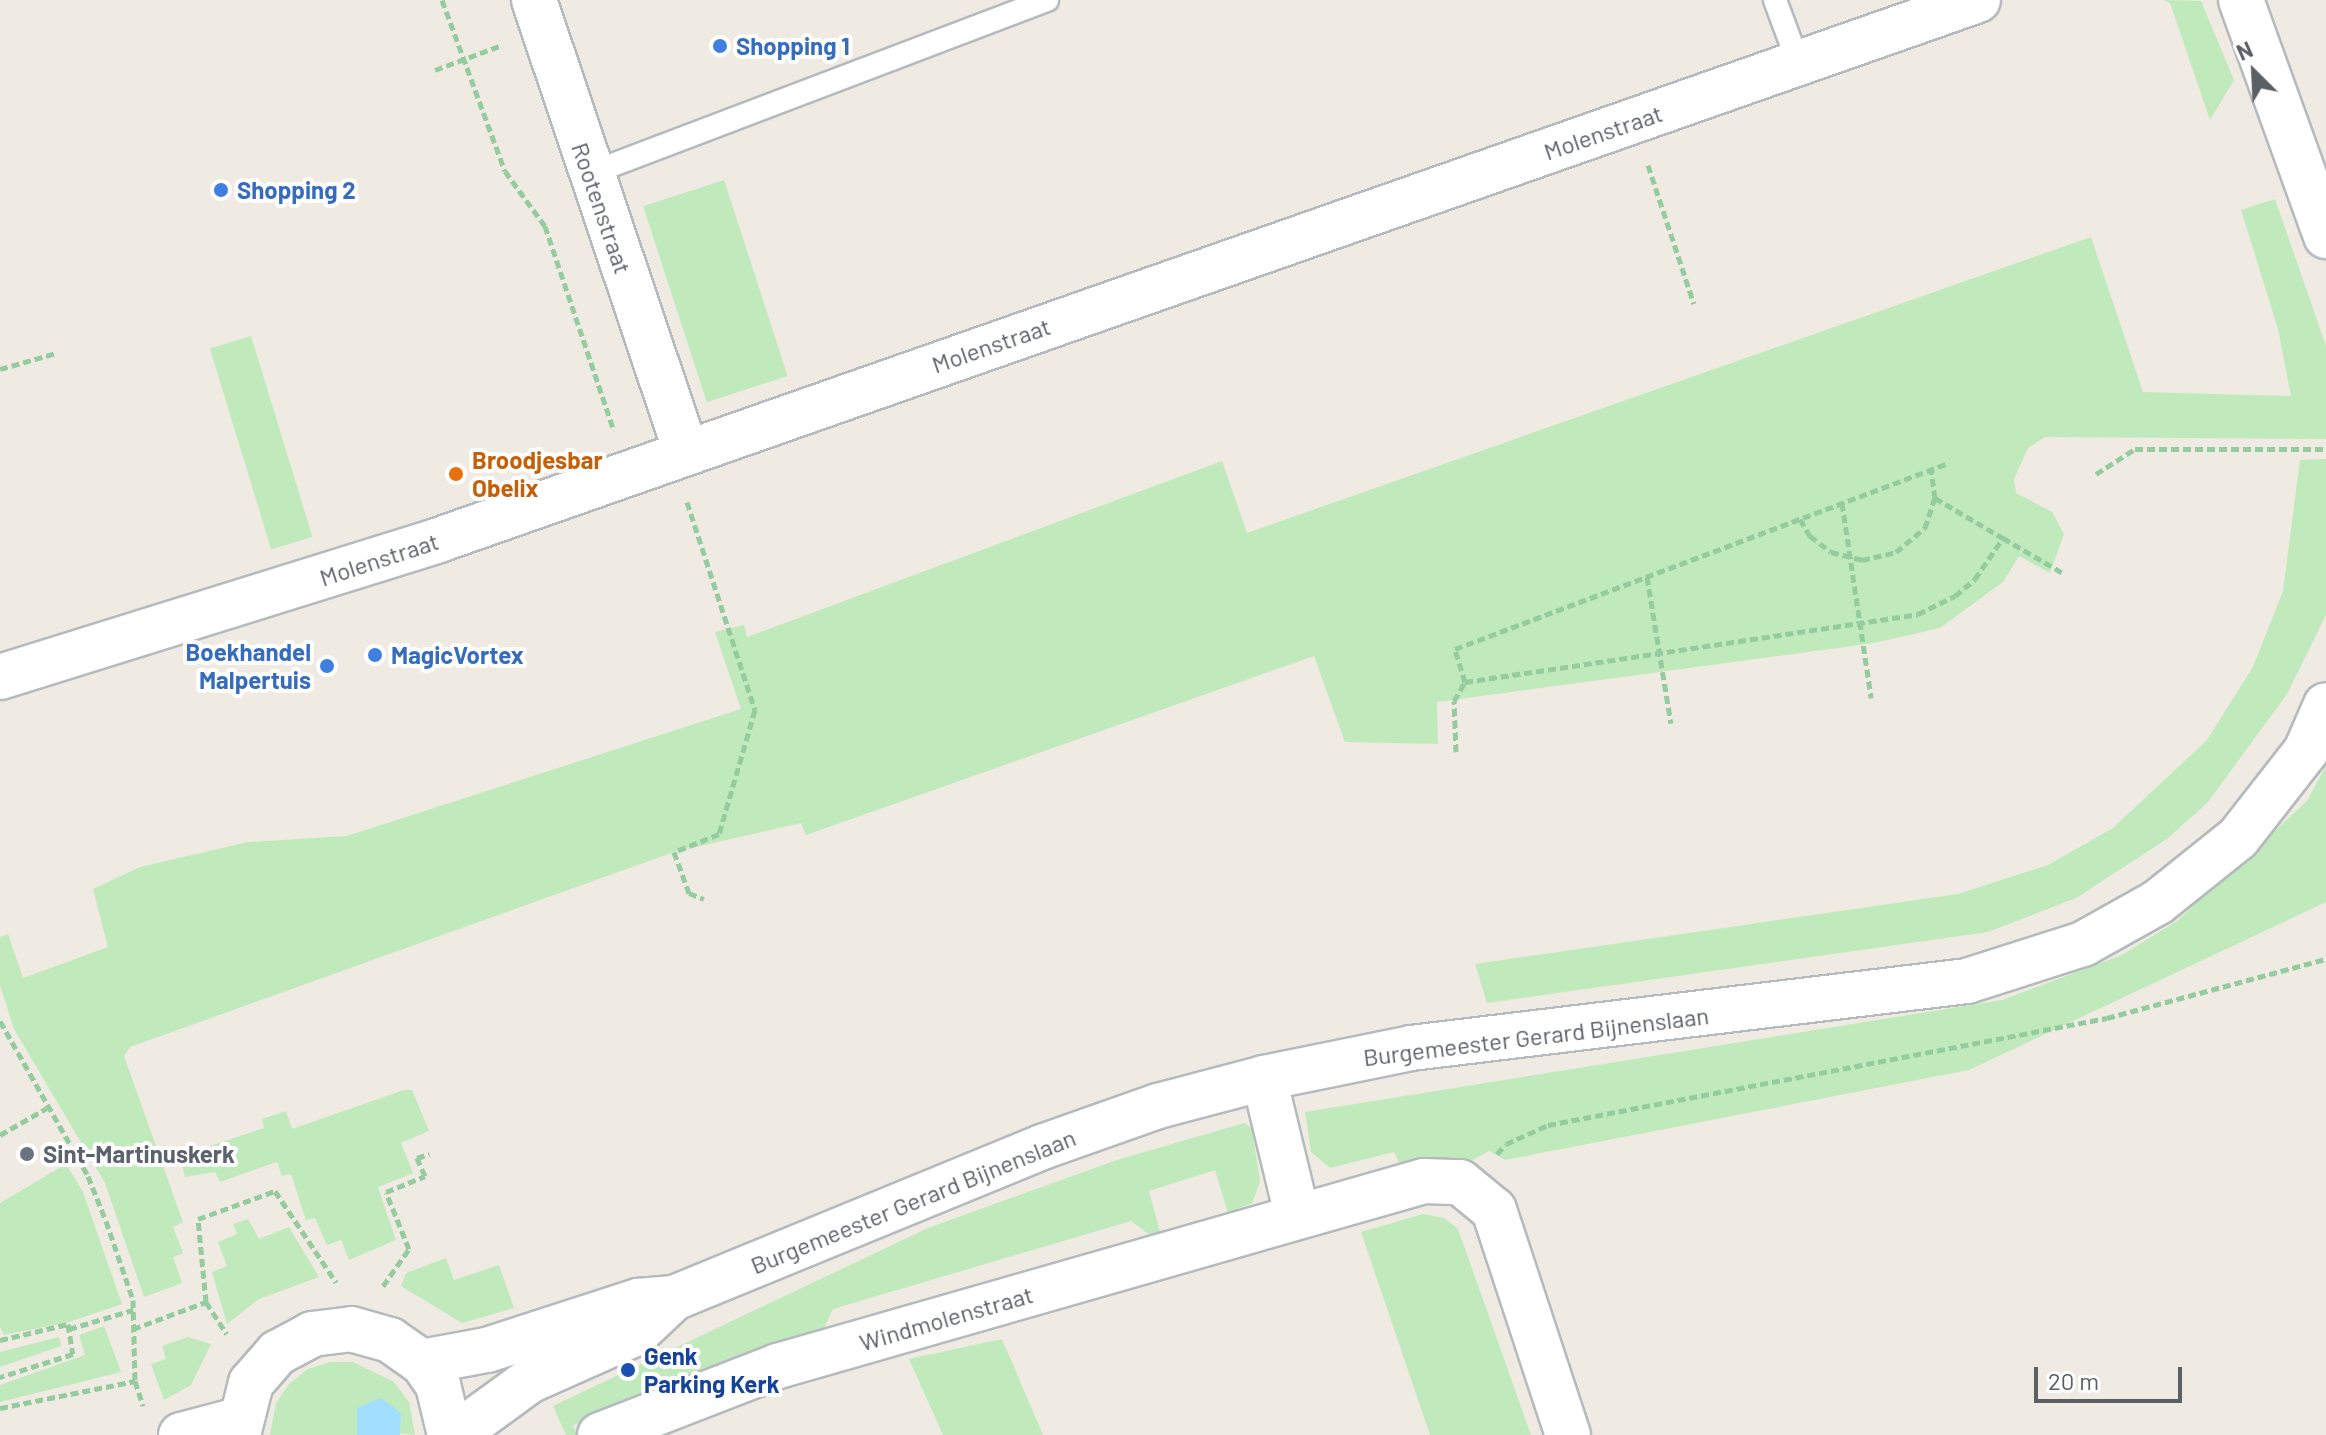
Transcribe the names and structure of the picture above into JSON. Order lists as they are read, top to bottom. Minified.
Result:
{"streets":{"street":["Molenstraat","Rootenstraat","Burgemeester Gerard Bijnenslaan","Windmolenstraat"]},"crossings":[["Molenstraat","Rootenstraat"]],"places":["Shopping 1","Shopping 2","Broodjesbar Obelix","MagicVortex","Boekhandel Malpertuis","Sint-Martinuskerk","Genk Parking Kerk"],"scale_bar":"20 m","north":"top left"}
